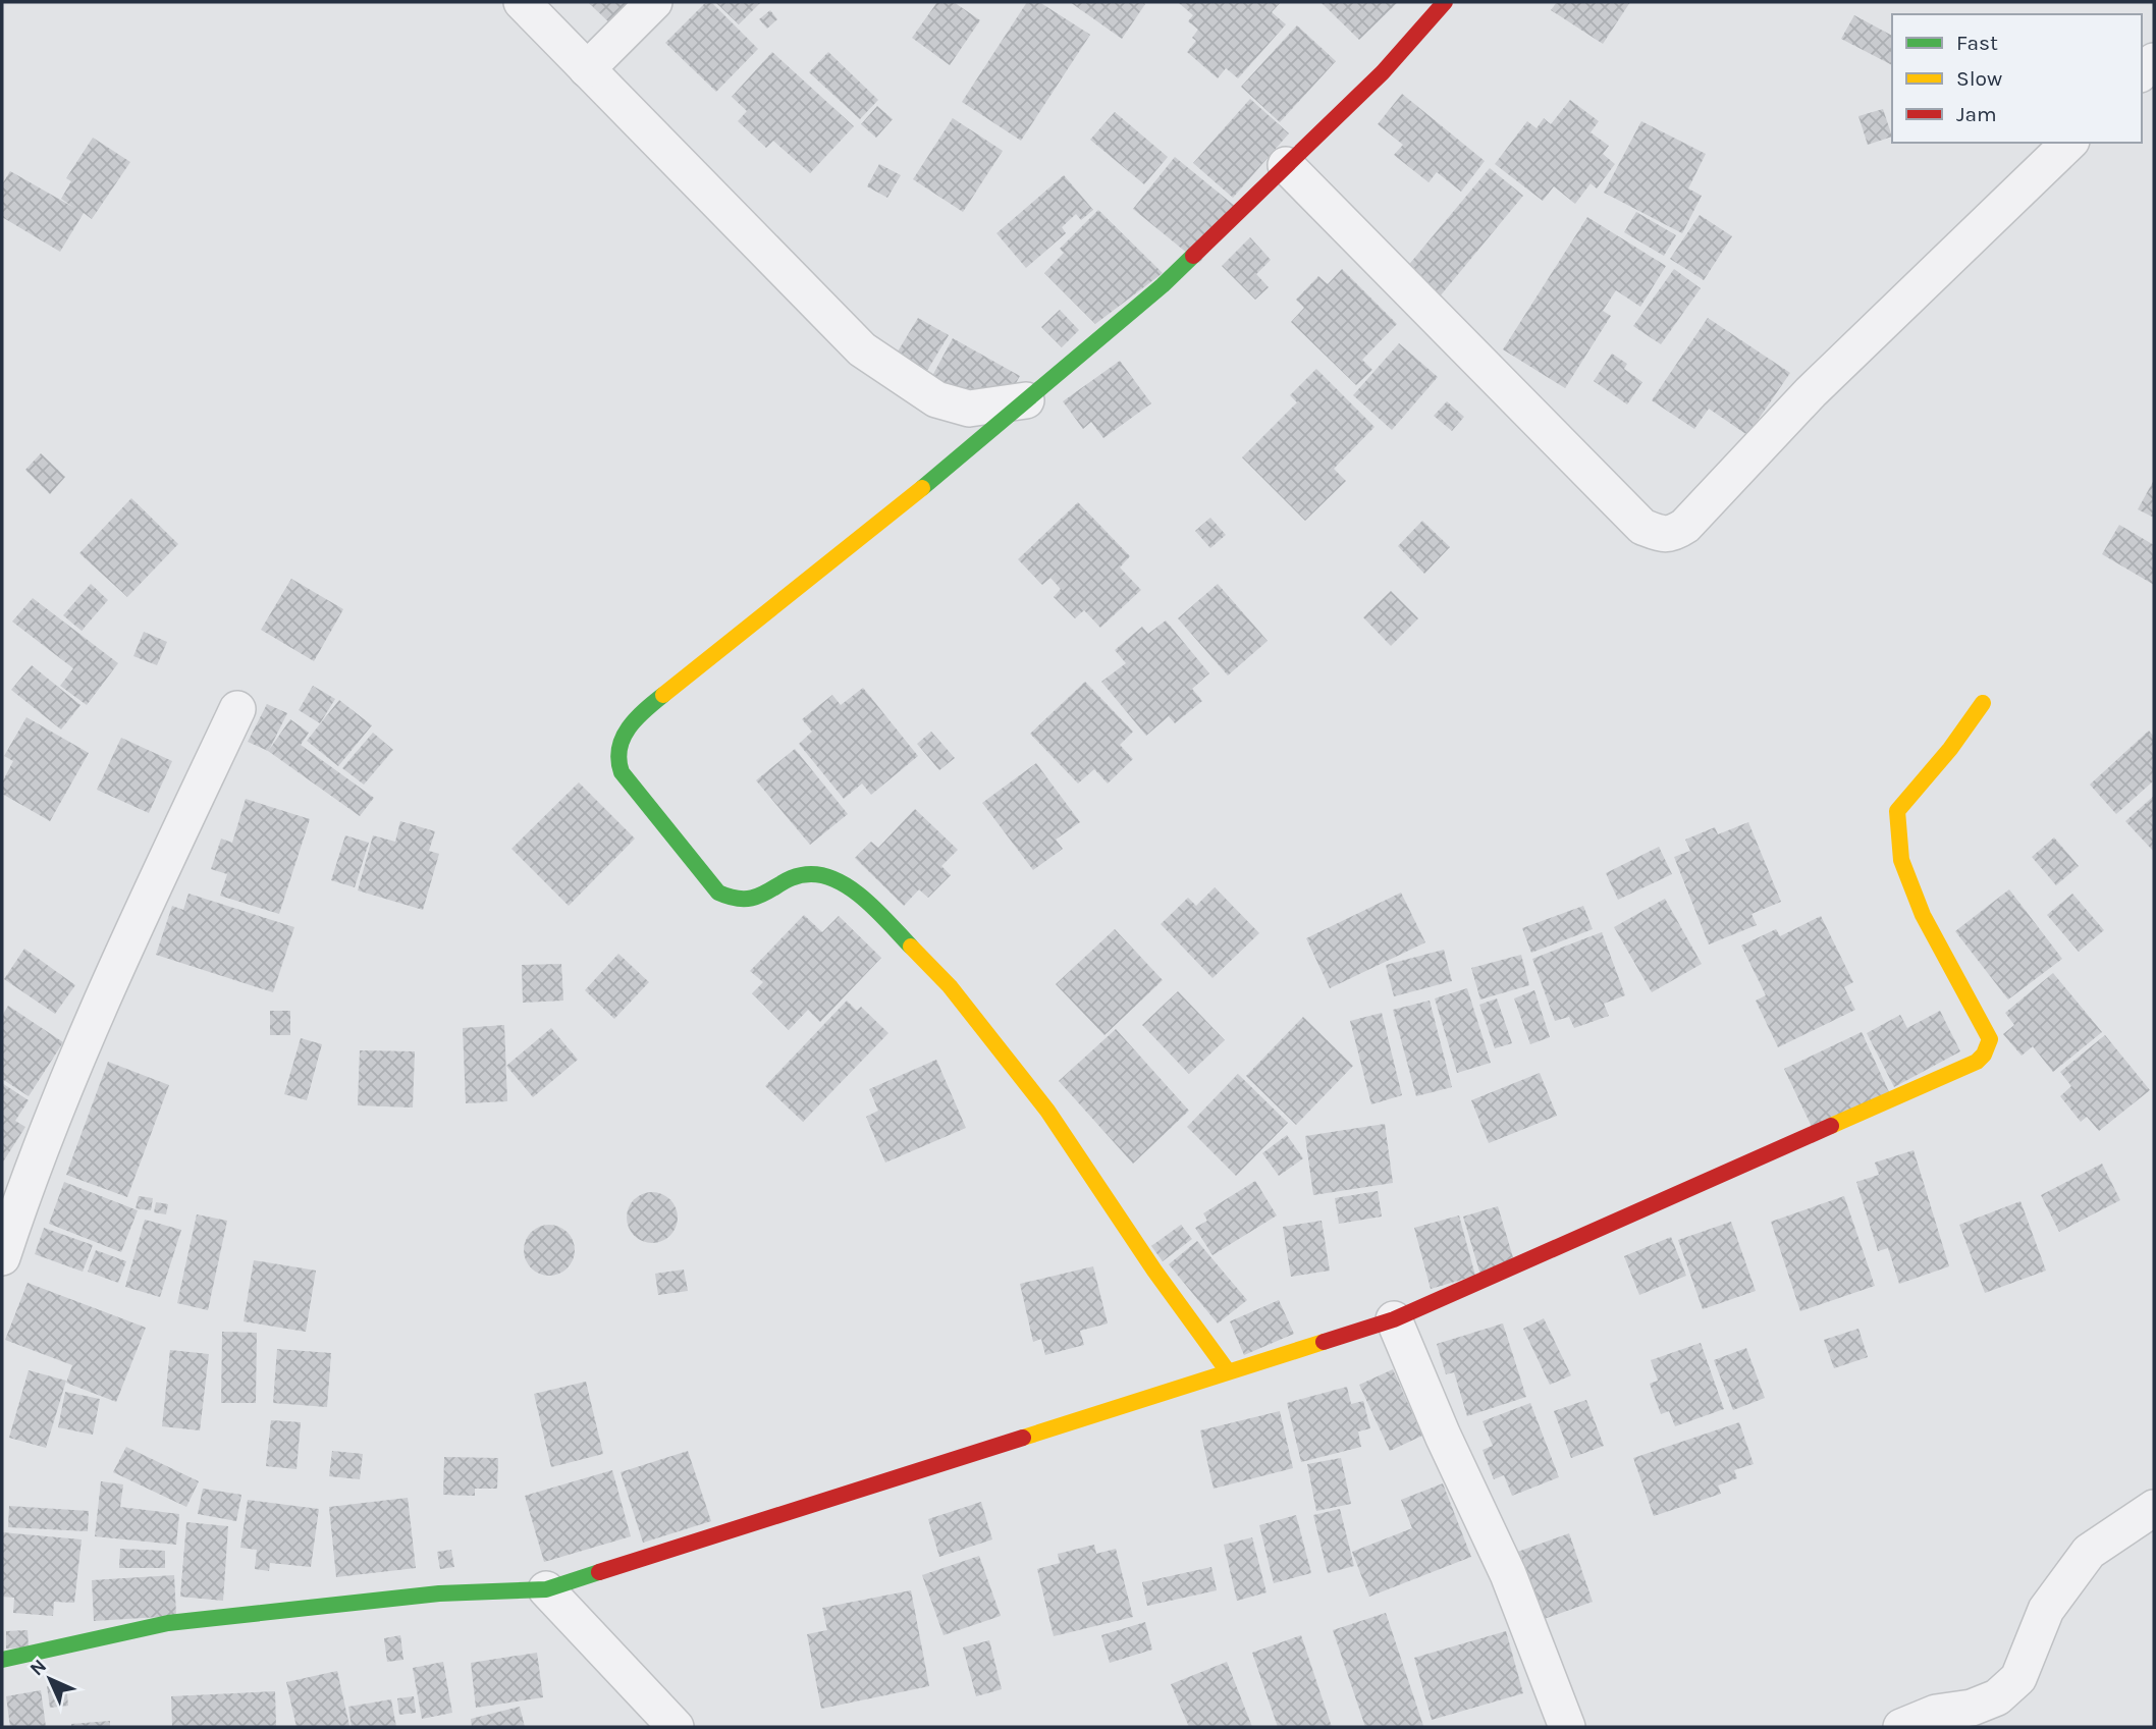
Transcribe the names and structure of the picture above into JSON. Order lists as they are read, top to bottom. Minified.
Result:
{"legend":["Fast","Slow","Jam"],"north":"top left"}
